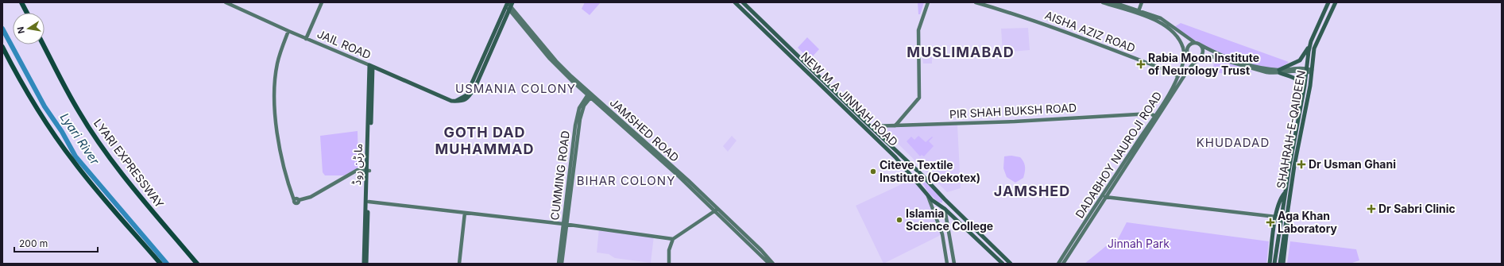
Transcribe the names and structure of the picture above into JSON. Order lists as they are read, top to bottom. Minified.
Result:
{"streets":{"highway":["LYARI EXPRESSWAY"],"main road":["JAIL ROAD","NEW M A JINNAH ROAD","SHAHRAH-E-QAIDEEN","مارٹن روڈ"],"street":["AISHA AZIZ ROAD","PIR SHAH BUKSH ROAD","JAMSHED ROAD","DADABHOY NAUROJI ROAD","CUMMING ROAD"]},"crossings":[["AISHA AZIZ ROAD","DADABHOY NAUROJI ROAD"],["JAIL ROAD","JAMSHED ROAD"],["NEW M A JINNAH ROAD","PIR SHAH BUKSH ROAD"],["PIR SHAH BUKSH ROAD","DADABHOY NAUROJI ROAD"],["JAMSHED ROAD","CUMMING ROAD"]],"districts":["MUSLIMABAD","USMANIA COLONY","GOTH DAD MUHAMMAD","KHUDADAD","BIHAR COLONY","JAMSHED"],"water":["Lyari River"],"parks":["Jinnah Park"],"places":{"health":["Rabia Moon Institute of Neurology Trust","Dr Usman Ghani","Dr Sabri Clinic","Aga Khan Laboratory"],"other":["Citeve Textile Institute (Oekotex)","Islamia Science College"]},"scale_bar":"200 m","north":"left"}
